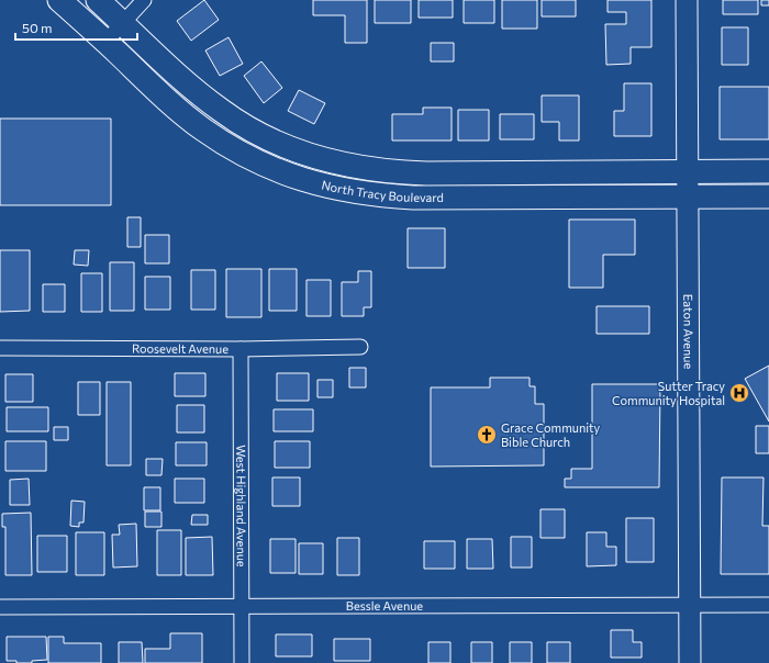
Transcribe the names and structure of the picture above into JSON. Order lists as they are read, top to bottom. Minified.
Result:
{"streets":{"main road":["North Tracy Boulevard"],"street":["Eaton Avenue","Roosevelt Avenue","West Highland Avenue","Bessle Avenue"]},"crossings":[["North Tracy Boulevard","Eaton Avenue"],["Eaton Avenue","Bessle Avenue"],["Roosevelt Avenue","West Highland Avenue"],["West Highland Avenue","Bessle Avenue"]],"places":{"hospital":["Sutter Tracy Community Hospital"],"church":["Grace Community Bible Church"]},"scale_bar":"50 m"}
